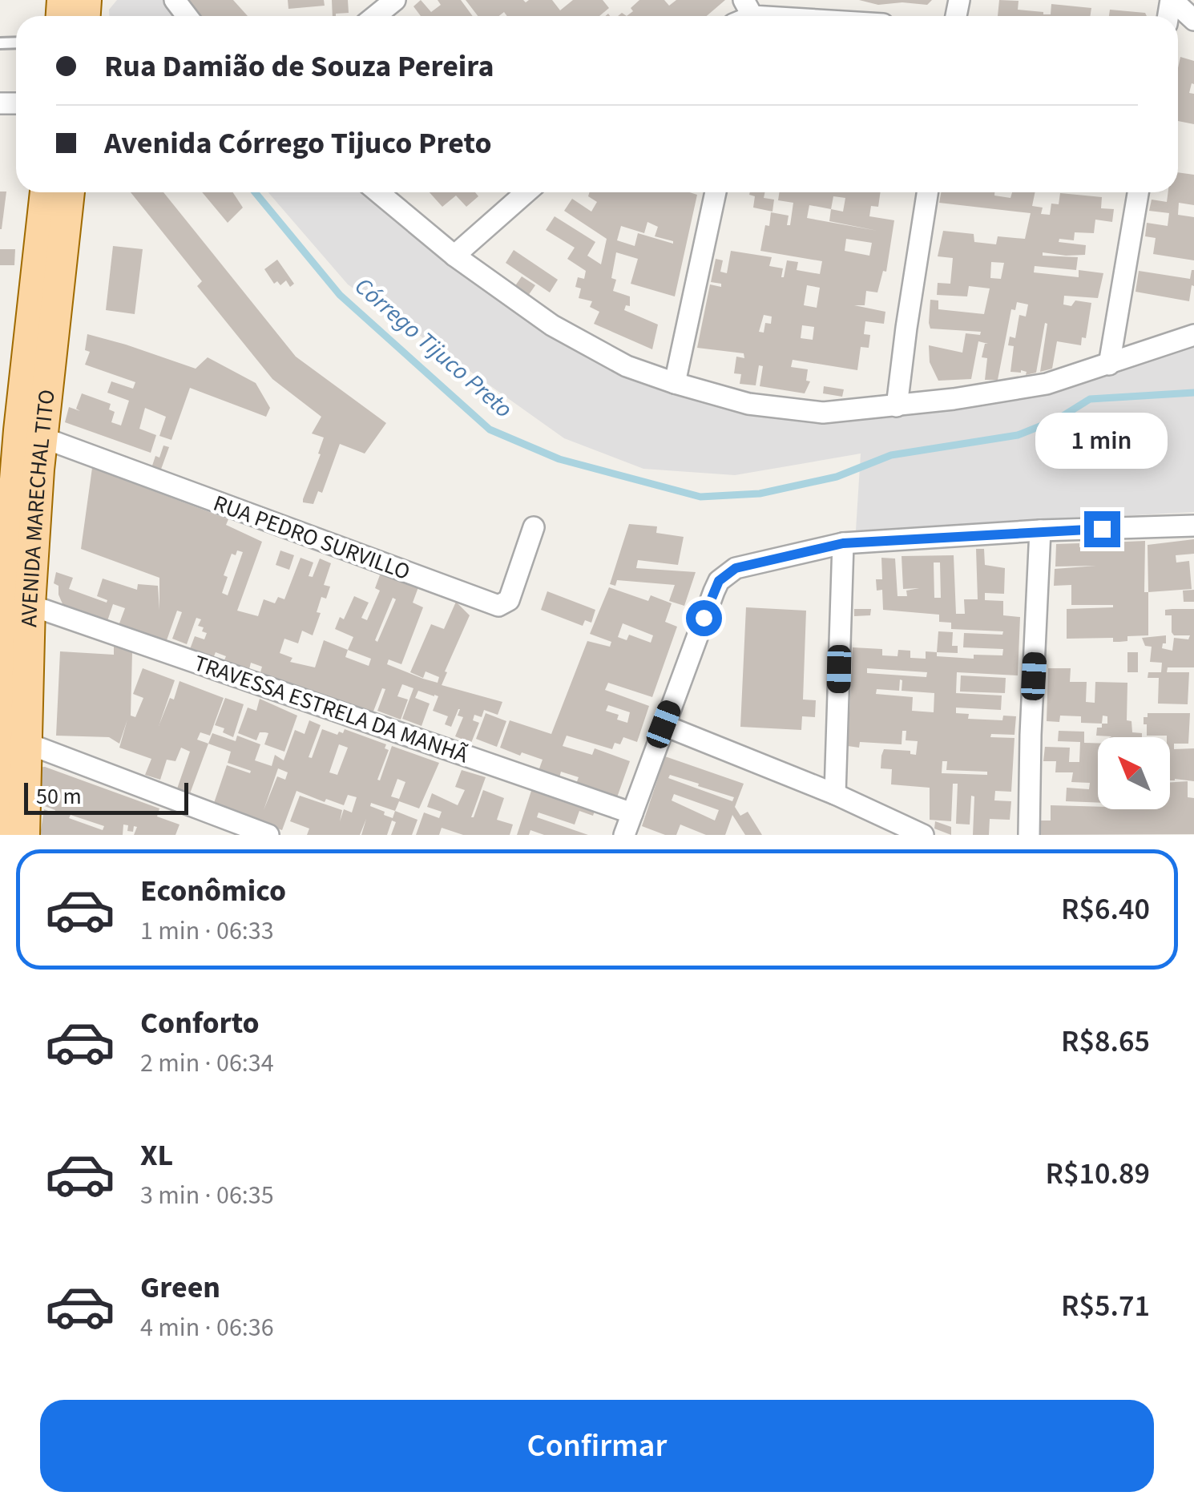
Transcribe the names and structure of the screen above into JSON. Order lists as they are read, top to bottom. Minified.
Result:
{"streets":{"main road":["AVENIDA MARECHAL TITO"],"street":["RUA PEDRO SURVILLO","TRAVESSA ESTRELA DA MANHÃ"]},"crossings":[["AVENIDA MARECHAL TITO","RUA PEDRO SURVILLO"],["AVENIDA MARECHAL TITO","TRAVESSA ESTRELA DA MANHÃ"]],"water":["Córrego Tijuco Preto"],"scale_bar":"50 m","north":"top left","page":{"banner":["Rua Damião de Souza Pereira","Avenida Córrego Tijuco Preto"],"bubble":"1 min","scale":"50 m","list":[{"name":"Econômico","note":"1 min · 06:33","value":"R$6.40"},{"name":"Conforto","note":"2 min · 06:34","value":"R$8.65"},{"name":"XL","note":"3 min · 06:35","value":"R$10.89"},{"name":"Green","note":"4 min · 06:36","value":"R$5.71"}],"buttons":"Confirmar"}}
